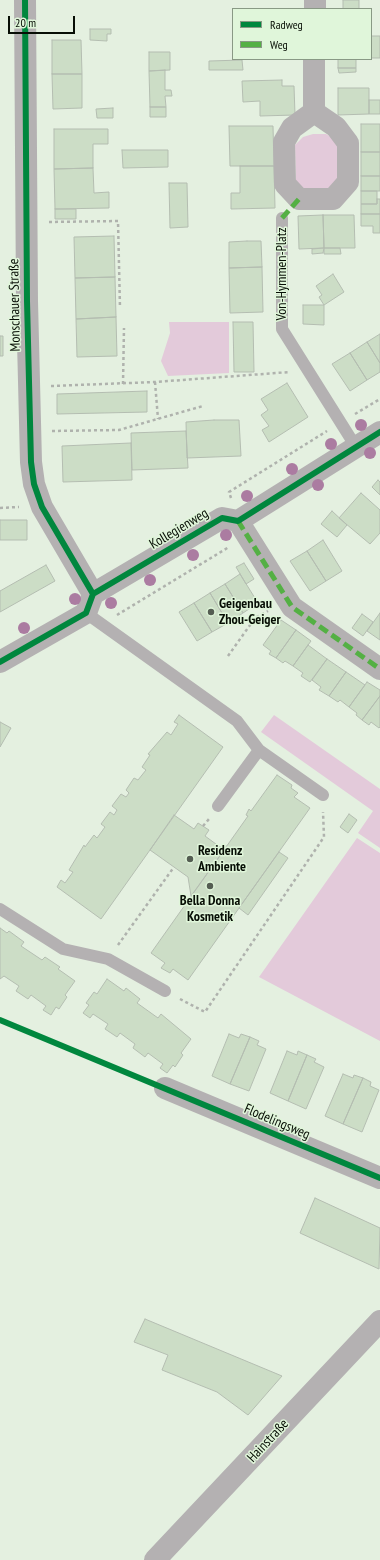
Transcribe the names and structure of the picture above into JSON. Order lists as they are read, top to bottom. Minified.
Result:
{"streets":{"street":["Monschauer Straße","Kollegienweg","Flodelingsweg","Hainstraße"],"lane":["Von-Hymmen-Platz"]},"crossings":[["Monschauer Straße","Kollegienweg"]],"places":["Geigenbau Zhou-Geiger","Residenz Ambiente","Bella Donna Kosmetik"],"legend":["Radweg","Weg"],"scale_bar":"20 m"}
